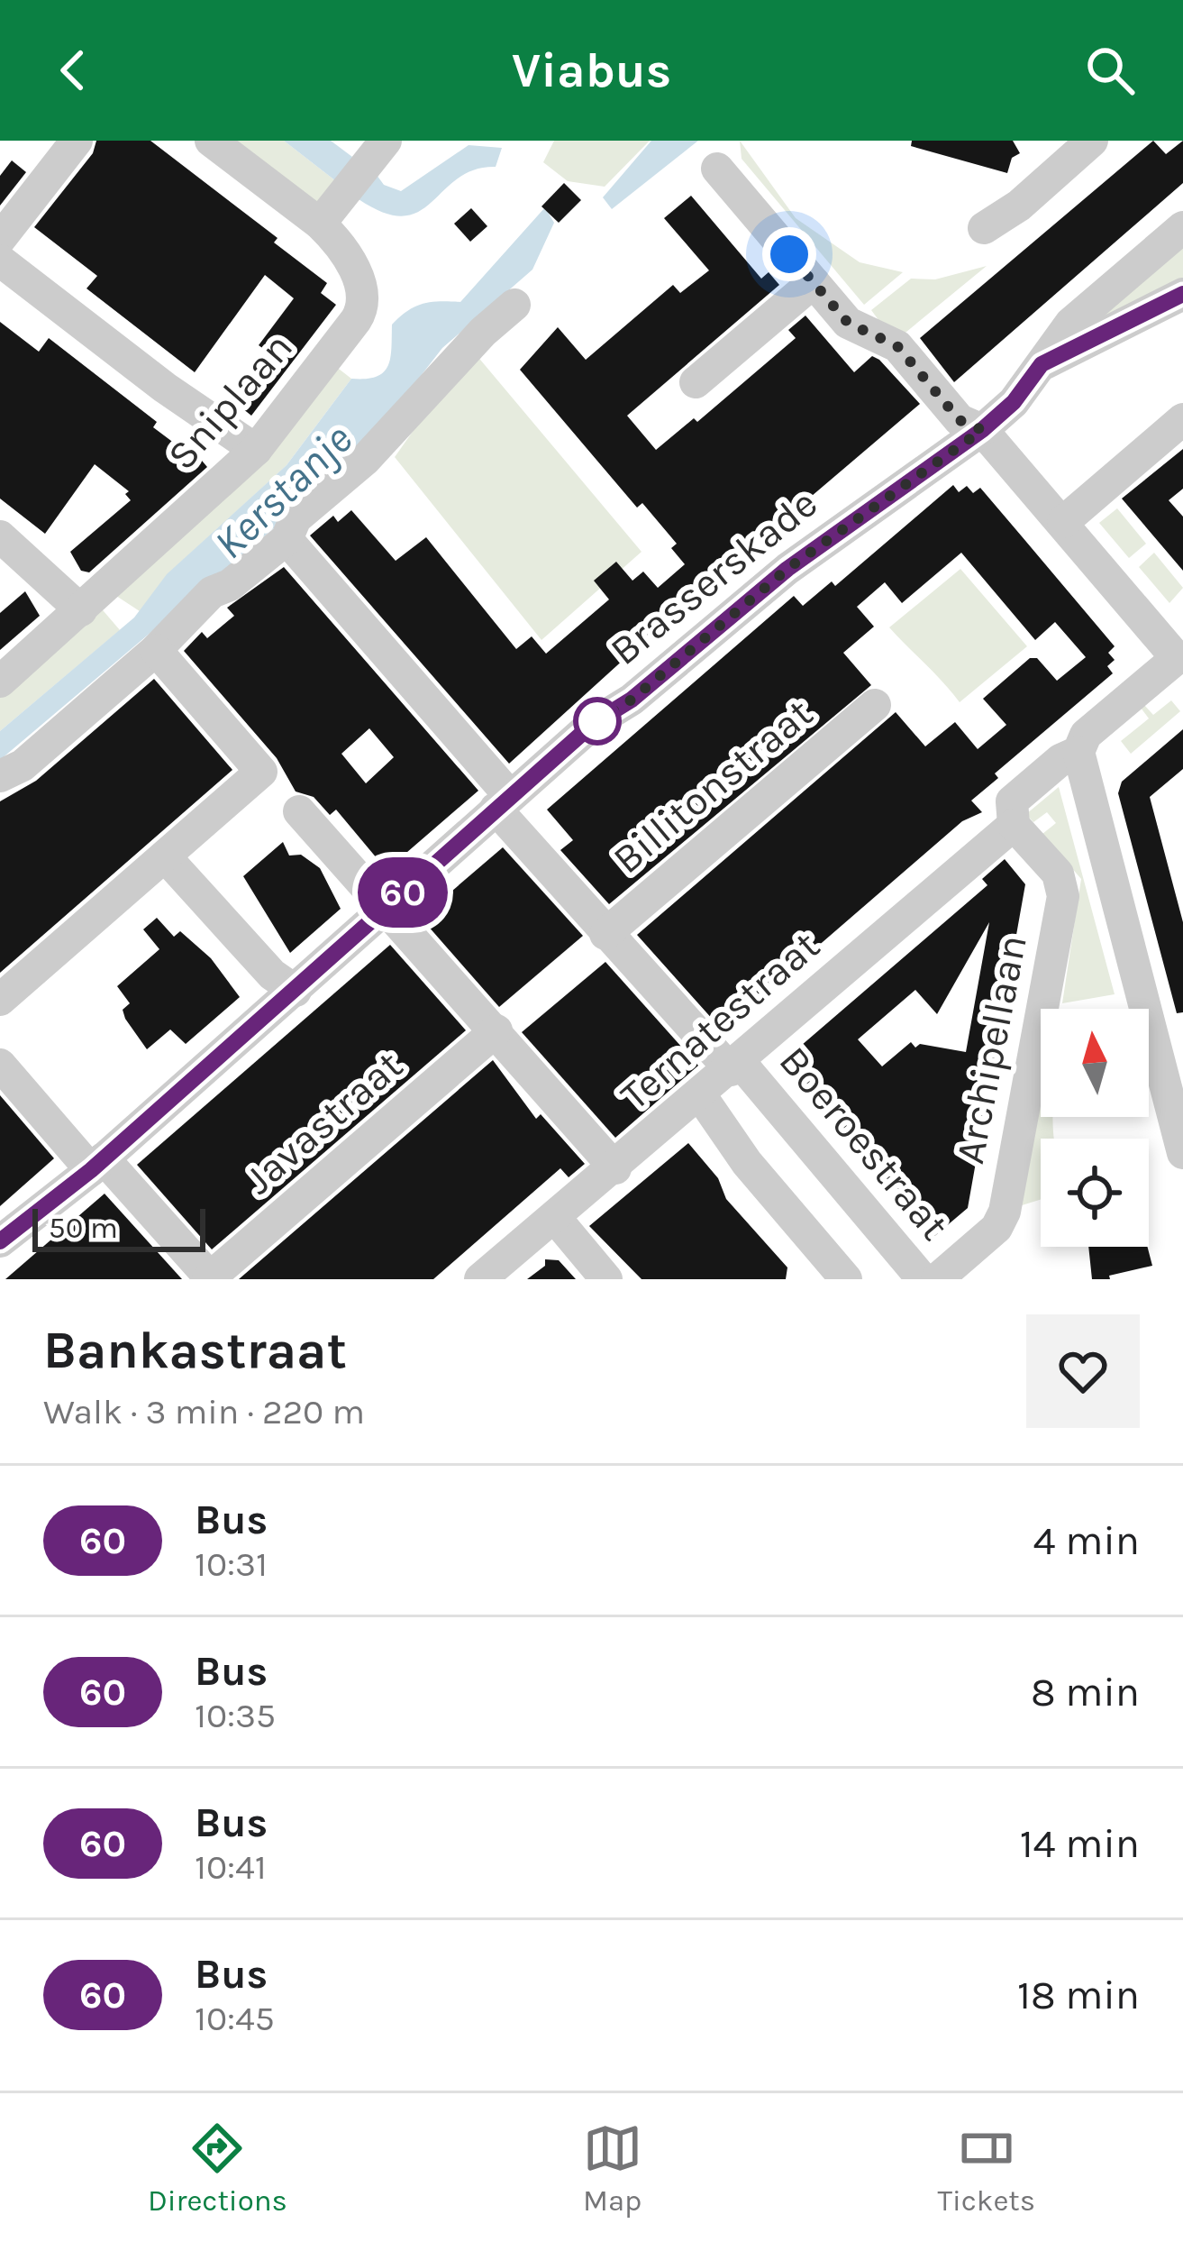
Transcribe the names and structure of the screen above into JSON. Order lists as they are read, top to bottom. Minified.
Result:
{"streets":{"street":["Sniplaan","Brasserskade","Billitonstraat","Ternatestraat","Archipellaan","Javastraat","Boeroestraat"]},"crossings":[["Brasserskade","Boeroestraat"],["Billitonstraat","Boeroestraat"],["Ternatestraat","Archipellaan"],["Ternatestraat","Boeroestraat"]],"water":["Kerstanje"],"lines":["bus line 60"],"scale_bar":"50 m","north":"top","page":{"header":"Viabus","on_map":"60","scale":"50 m","heading":["Bankastraat","Walk · 3 min · 220 m"],"list":[{"mark":"60","name":"Bus","note":"10:31","value":"4 min"},{"mark":"60","name":"Bus","note":"10:35","value":"8 min"},{"mark":"60","name":"Bus","note":"10:41","value":"14 min"},{"mark":"60","name":"Bus","note":"10:45","value":"18 min"}],"tabs":["Directions","Map","Tickets"]}}
